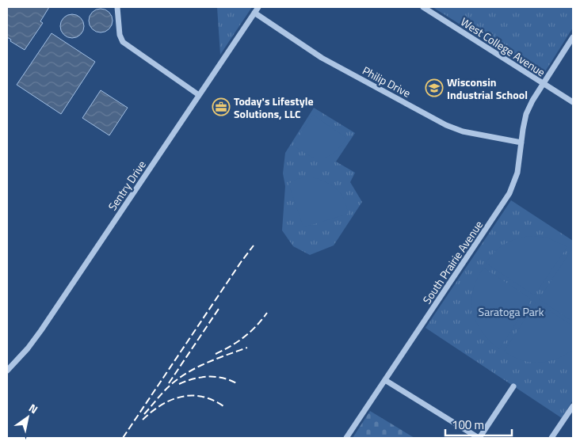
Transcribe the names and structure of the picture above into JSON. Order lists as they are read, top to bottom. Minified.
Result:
{"streets":{"street":["West College Avenue","Philip Drive","Sentry Drive","South Prairie Avenue"]},"crossings":[["West College Avenue","South Prairie Avenue"],["Philip Drive","Sentry Drive"],["Philip Drive","South Prairie Avenue"]],"parks":["Saratoga Park"],"places":{"school or university":["Wisconsin Industrial School"],"office":["Today's Lifestyle Solutions, LLC"]},"scale_bar":"100 m","north":"top right"}
